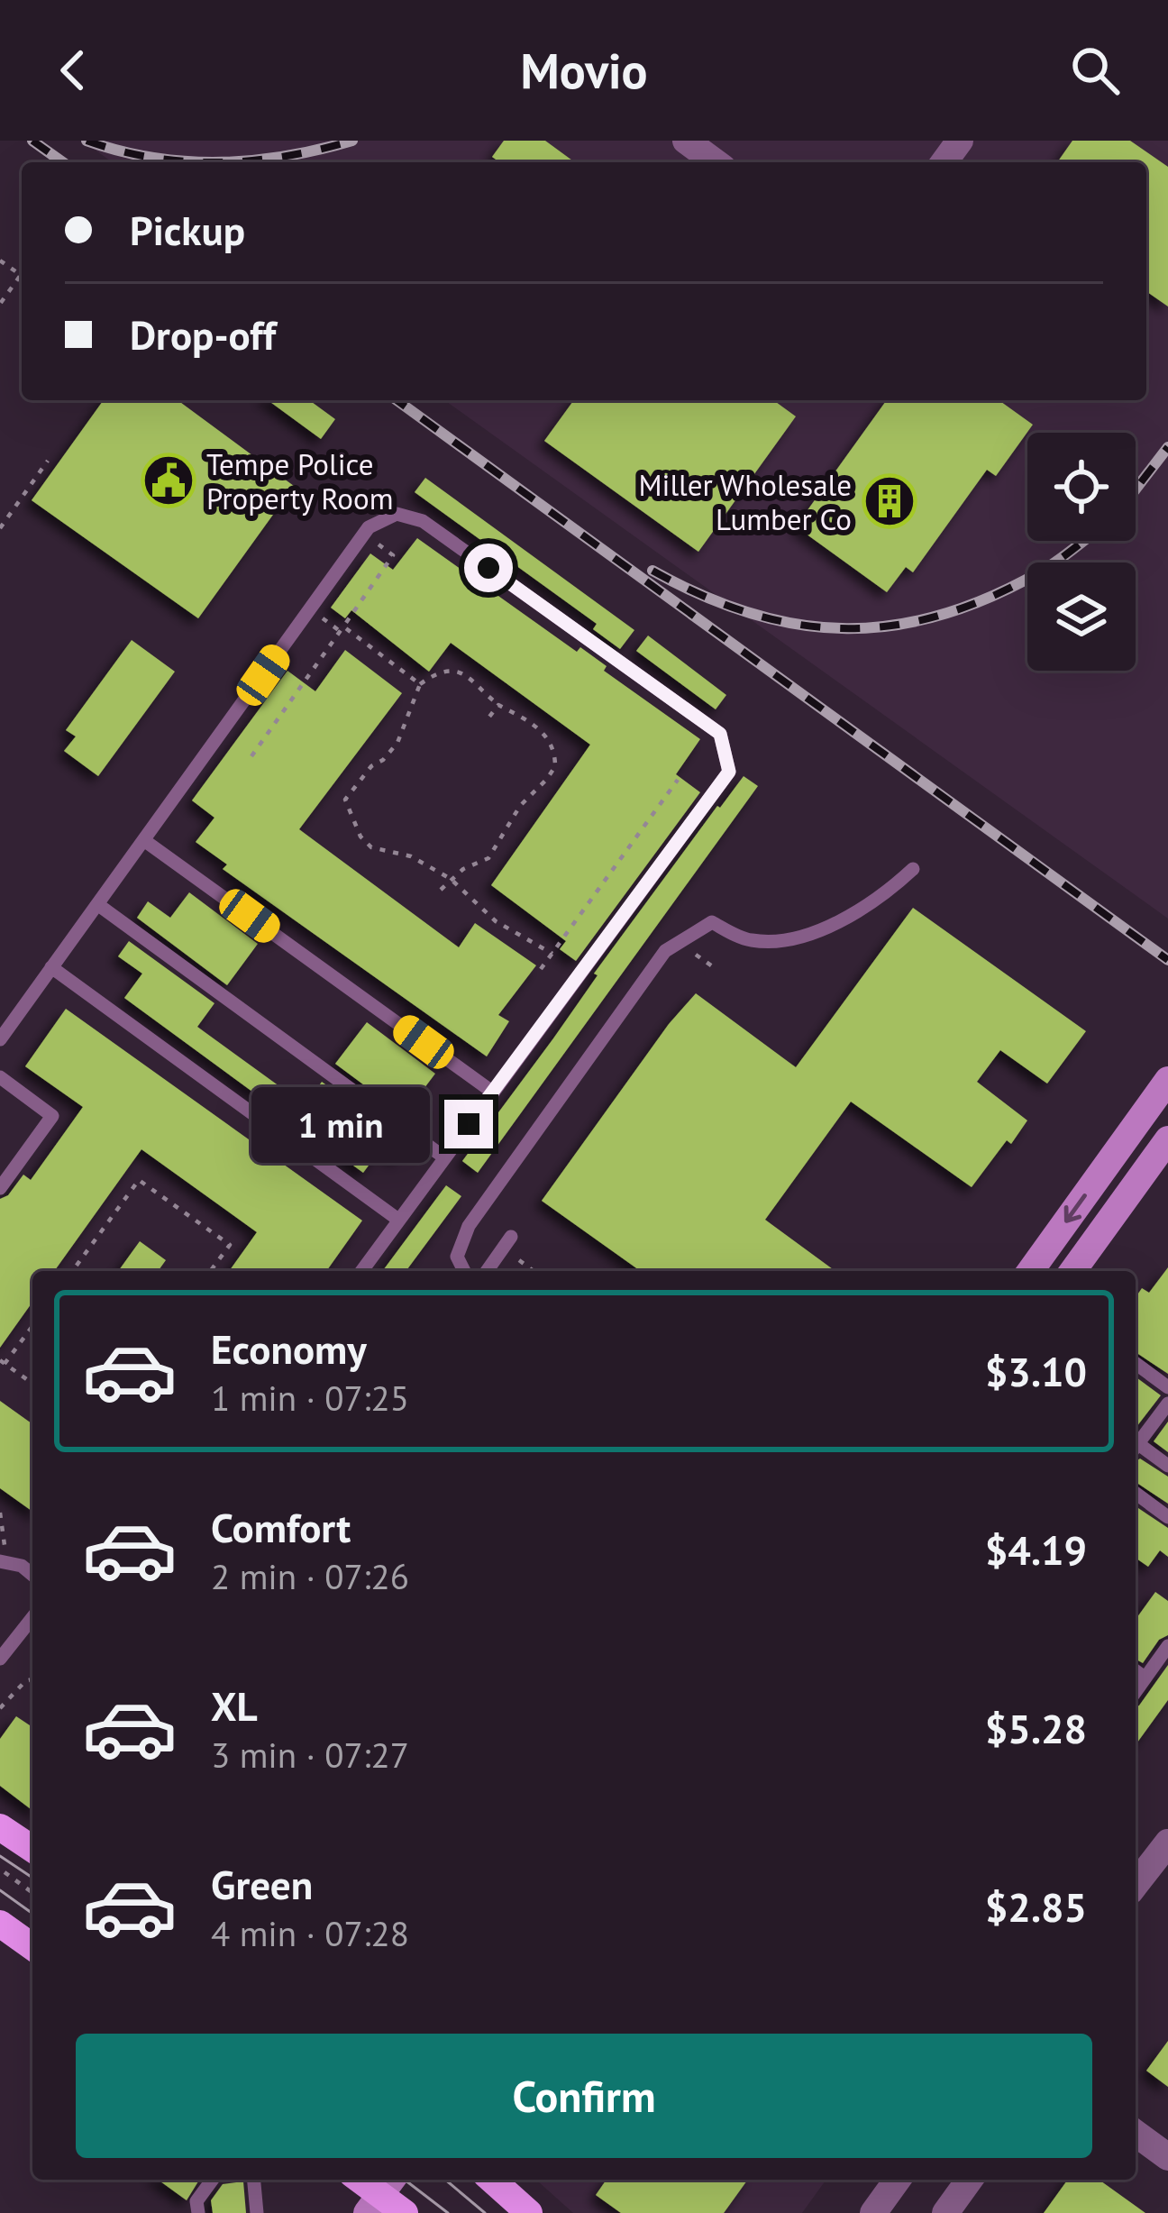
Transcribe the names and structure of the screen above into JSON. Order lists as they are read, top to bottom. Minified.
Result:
{"places":{"public building":["Tempe Police Property Room"],"building":["Miller Wholesale Lumber Co"]},"page":{"header":"Movio","banner":["Pickup","Drop-off"],"bubble":"1 min","list":[{"name":"Economy","note":"1 min · 07:25","value":"$3.10"},{"name":"Comfort","note":"2 min · 07:26","value":"$4.19"},{"name":"XL","note":"3 min · 07:27","value":"$5.28"},{"name":"Green","note":"4 min · 07:28","value":"$2.85"}],"buttons":"Confirm"}}
